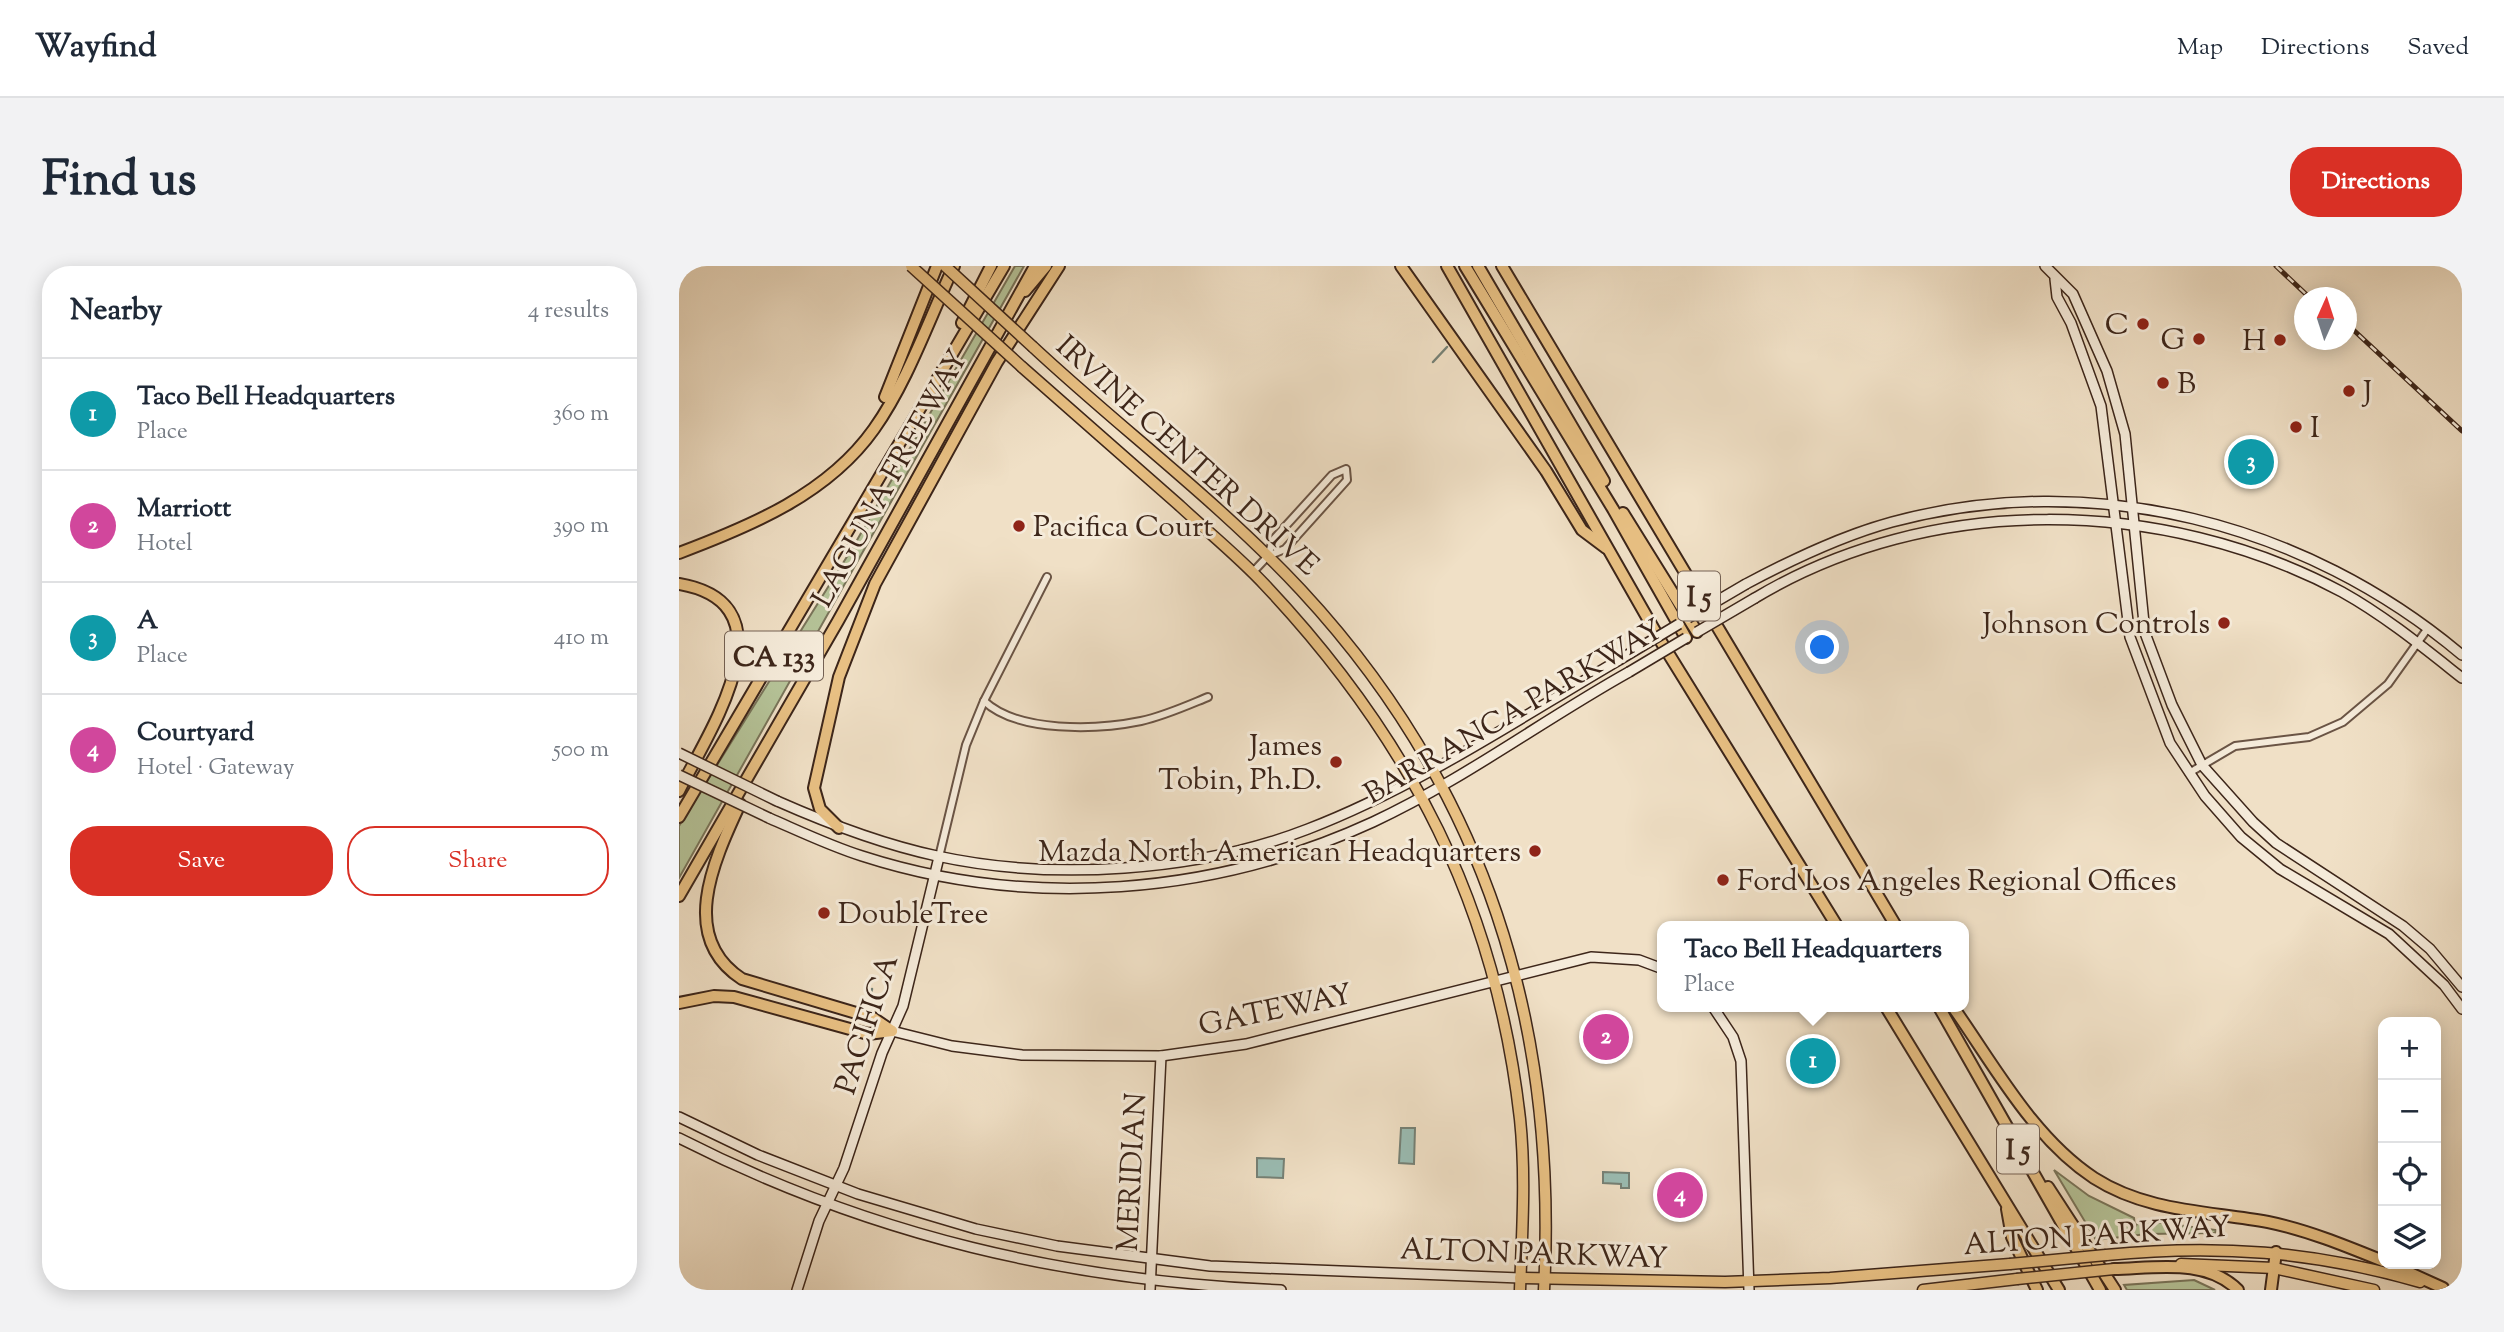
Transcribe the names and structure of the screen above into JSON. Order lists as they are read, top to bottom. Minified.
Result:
{"streets":{"highway":["LAGUNA FREEWAY","I 5","CA 133"],"main road":["IRVINE CENTER DRIVE","BARRANCA PARKWAY","GATEWAY","PACIFICA","MERIDIAN","ALTON PARKWAY"]},"crossings":[["IRVINE CENTER DRIVE","BARRANCA PARKWAY"],["IRVINE CENTER DRIVE","GATEWAY"],["IRVINE CENTER DRIVE","ALTON PARKWAY"],["BARRANCA PARKWAY","PACIFICA"],["GATEWAY","PACIFICA"],["GATEWAY","MERIDIAN"],["PACIFICA","ALTON PARKWAY"],["MERIDIAN","ALTON PARKWAY"]],"places":["C","G","H","B","J","I","Pacifica Court","Johnson Controls","James Tobin, Ph.D.","Mazda North American Headquarters","Ford Los Angeles Regional Offices","DoubleTree"],"north":"top","page":{"header":"Wayfind","nav":["Map","Directions","Saved"],"title":"Find us","buttons":["Directions",["Save","Share"]],"heading":["Nearby","4 results"],"list":[{"mark":"1","name":"Taco Bell Headquarters","note":"Place","value":"360 m"},{"mark":"2","name":"Marriott","note":"Hotel","value":"390 m"},{"mark":"3","name":"A","note":"Place","value":"410 m"},{"mark":"4","name":"Courtyard","note":"Hotel · Gateway","value":"500 m"}],"pins":["3","2","1","4"],"popup":["Taco Bell Headquarters","Place"],"map_buttons":["+","−"]}}
